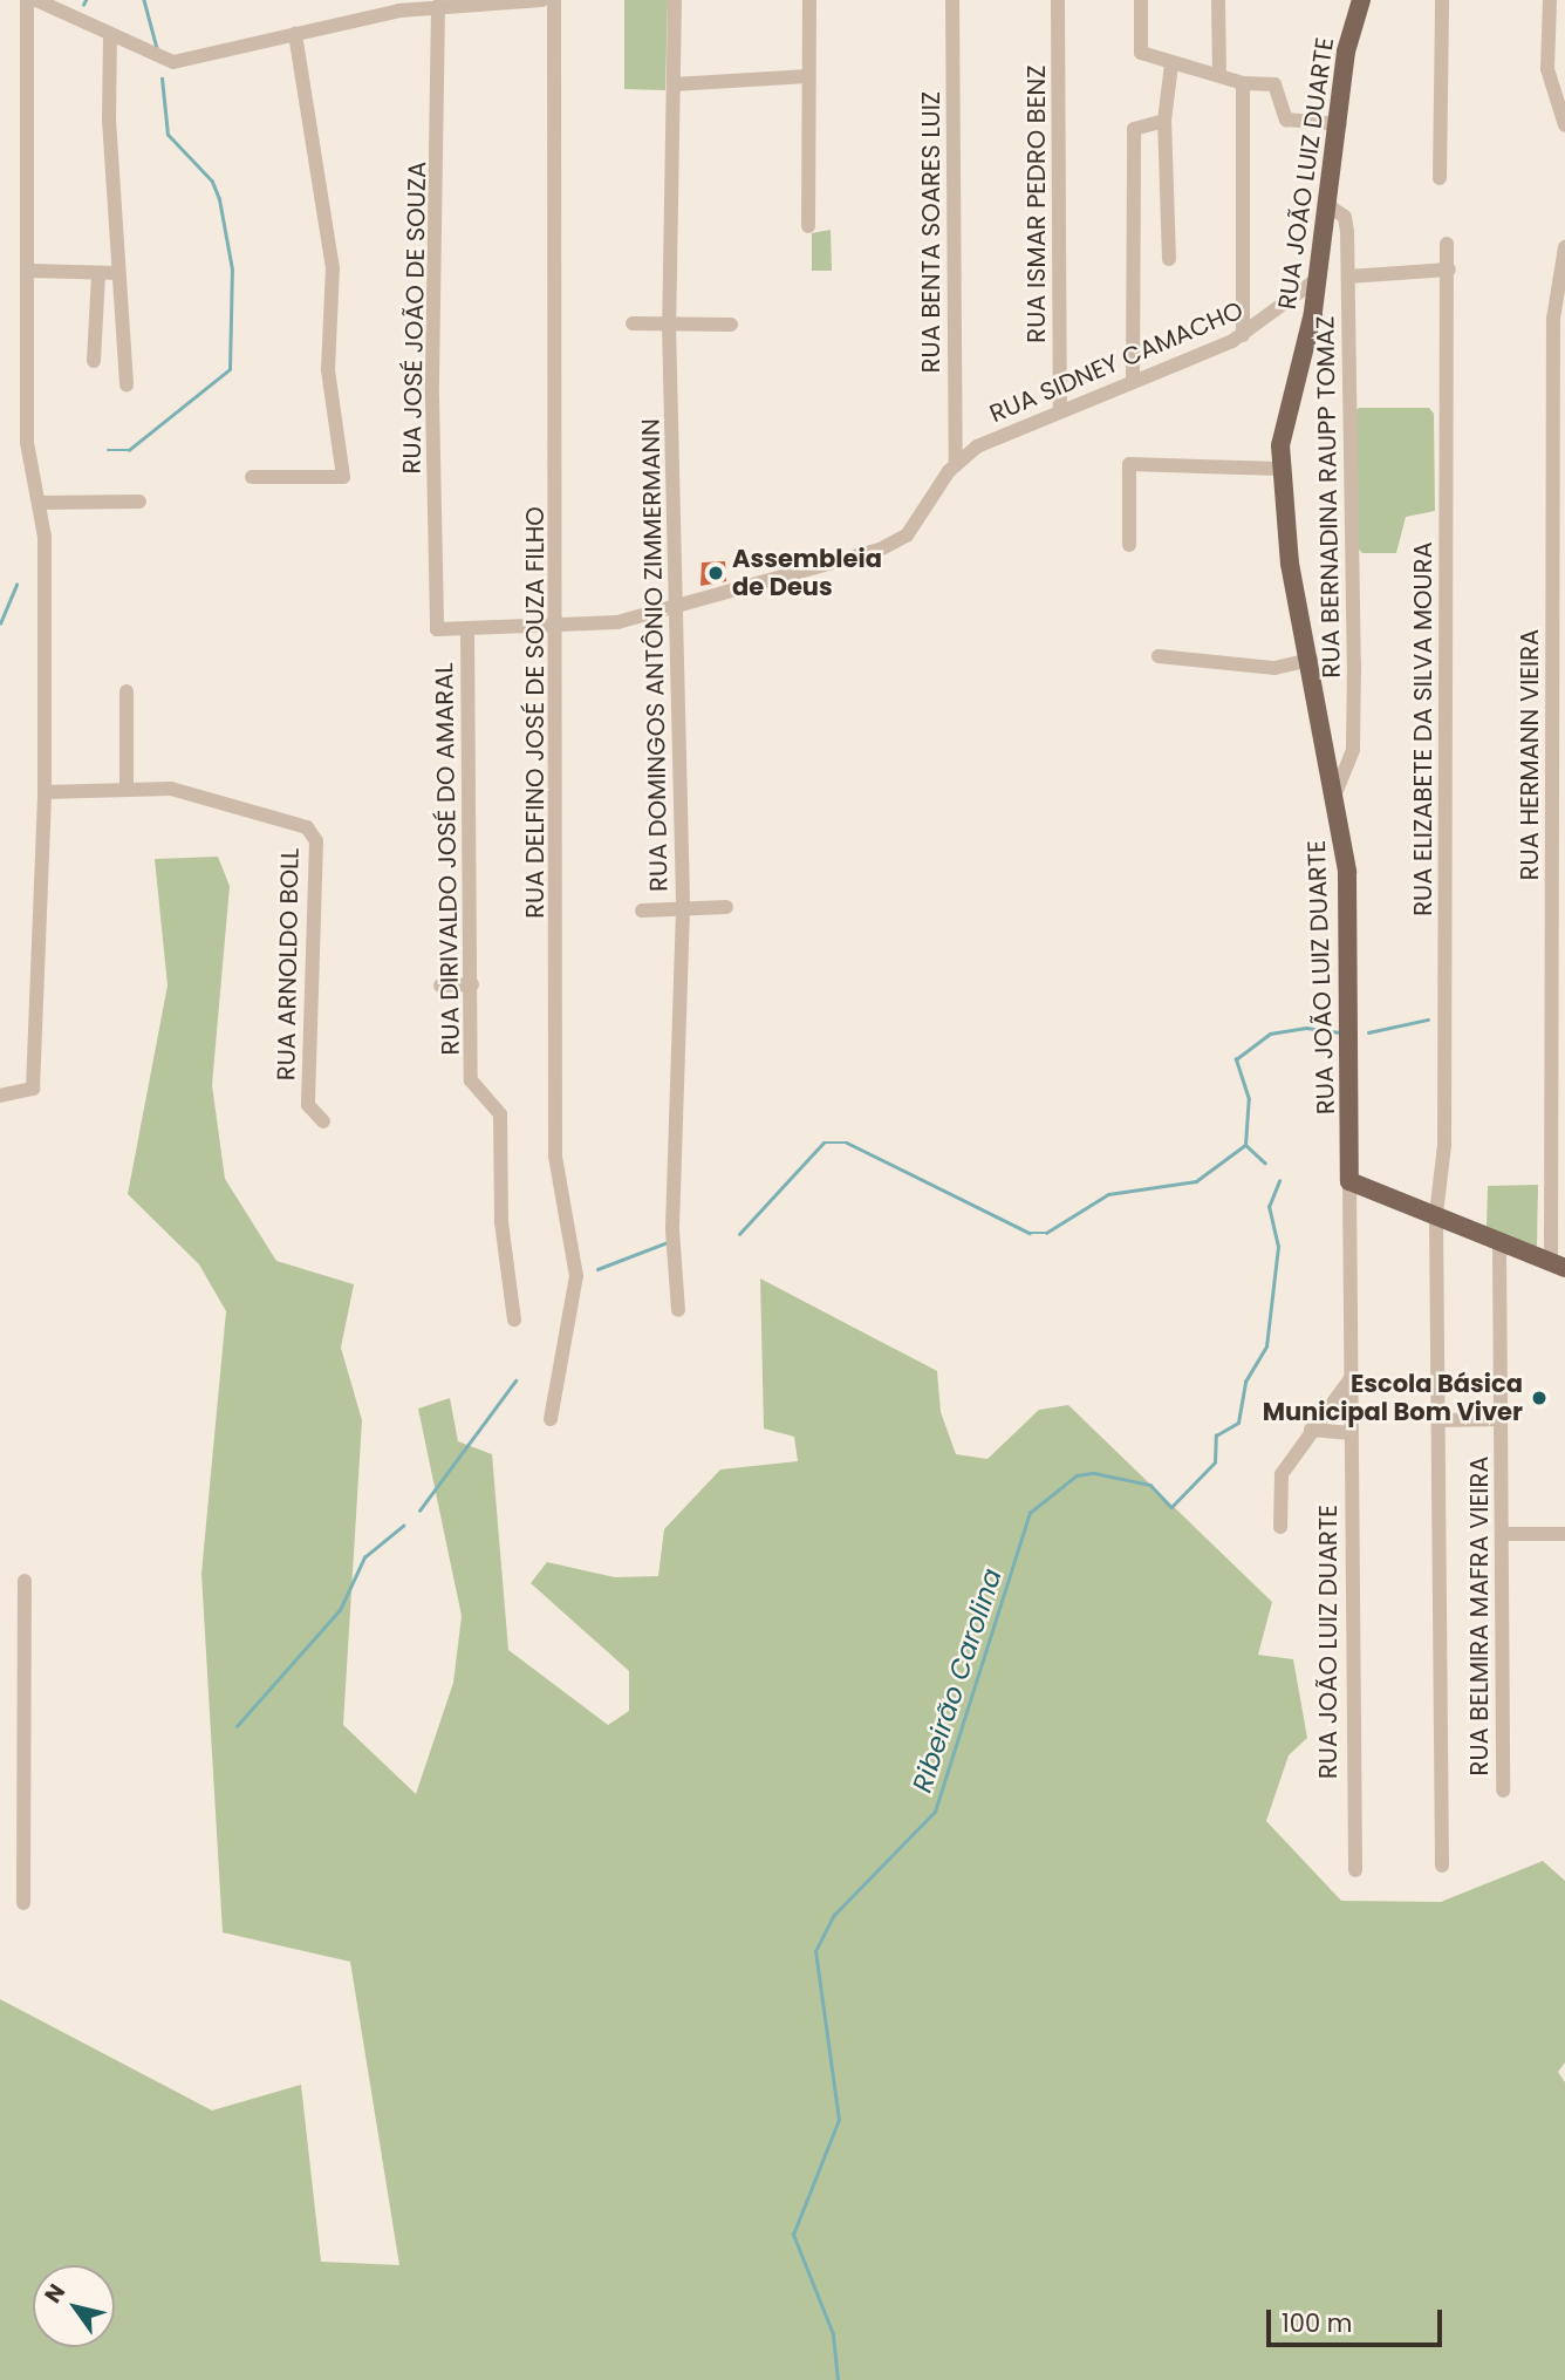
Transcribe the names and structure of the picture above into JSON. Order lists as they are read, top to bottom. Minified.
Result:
{"streets":{"main road":["RUA JOÃO LUIZ DUARTE"],"street":["RUA ISMAR PEDRO BENZ","RUA BENTA SOARES LUIZ","RUA JOSÉ JOÃO DE SOUZA","RUA SIDNEY CAMACHO","RUA BERNADINA RAUPP TOMAZ","RUA DOMINGOS ANTÔNIO ZIMMERMANN","RUA DELFINO JOSÉ DE SOUZA FILHO","RUA ELIZABETE DA SILVA MOURA","RUA HERMANN VIEIRA","RUA DIRIVALDO JOSÉ DO AMARAL","RUA ARNOLDO BOLL","RUA BELMIRA MAFRA VIEIRA"]},"crossings":[["RUA JOÃO LUIZ DUARTE","RUA SIDNEY CAMACHO"],["RUA JOÃO LUIZ DUARTE","RUA BERNADINA RAUPP TOMAZ"],["RUA ISMAR PEDRO BENZ","RUA SIDNEY CAMACHO"],["RUA BENTA SOARES LUIZ","RUA SIDNEY CAMACHO"],["RUA JOSÉ JOÃO DE SOUZA","RUA SIDNEY CAMACHO"],["RUA SIDNEY CAMACHO","RUA DOMINGOS ANTÔNIO ZIMMERMANN"],["RUA SIDNEY CAMACHO","RUA DELFINO JOSÉ DE SOUZA FILHO"],["RUA SIDNEY CAMACHO","RUA DIRIVALDO JOSÉ DO AMARAL"]],"water":["Ribeirão Carolina"],"places":["Assembleia de Deus","Escola Básica Municipal Bom Viver"],"scale_bar":"100 m","north":"top left"}
